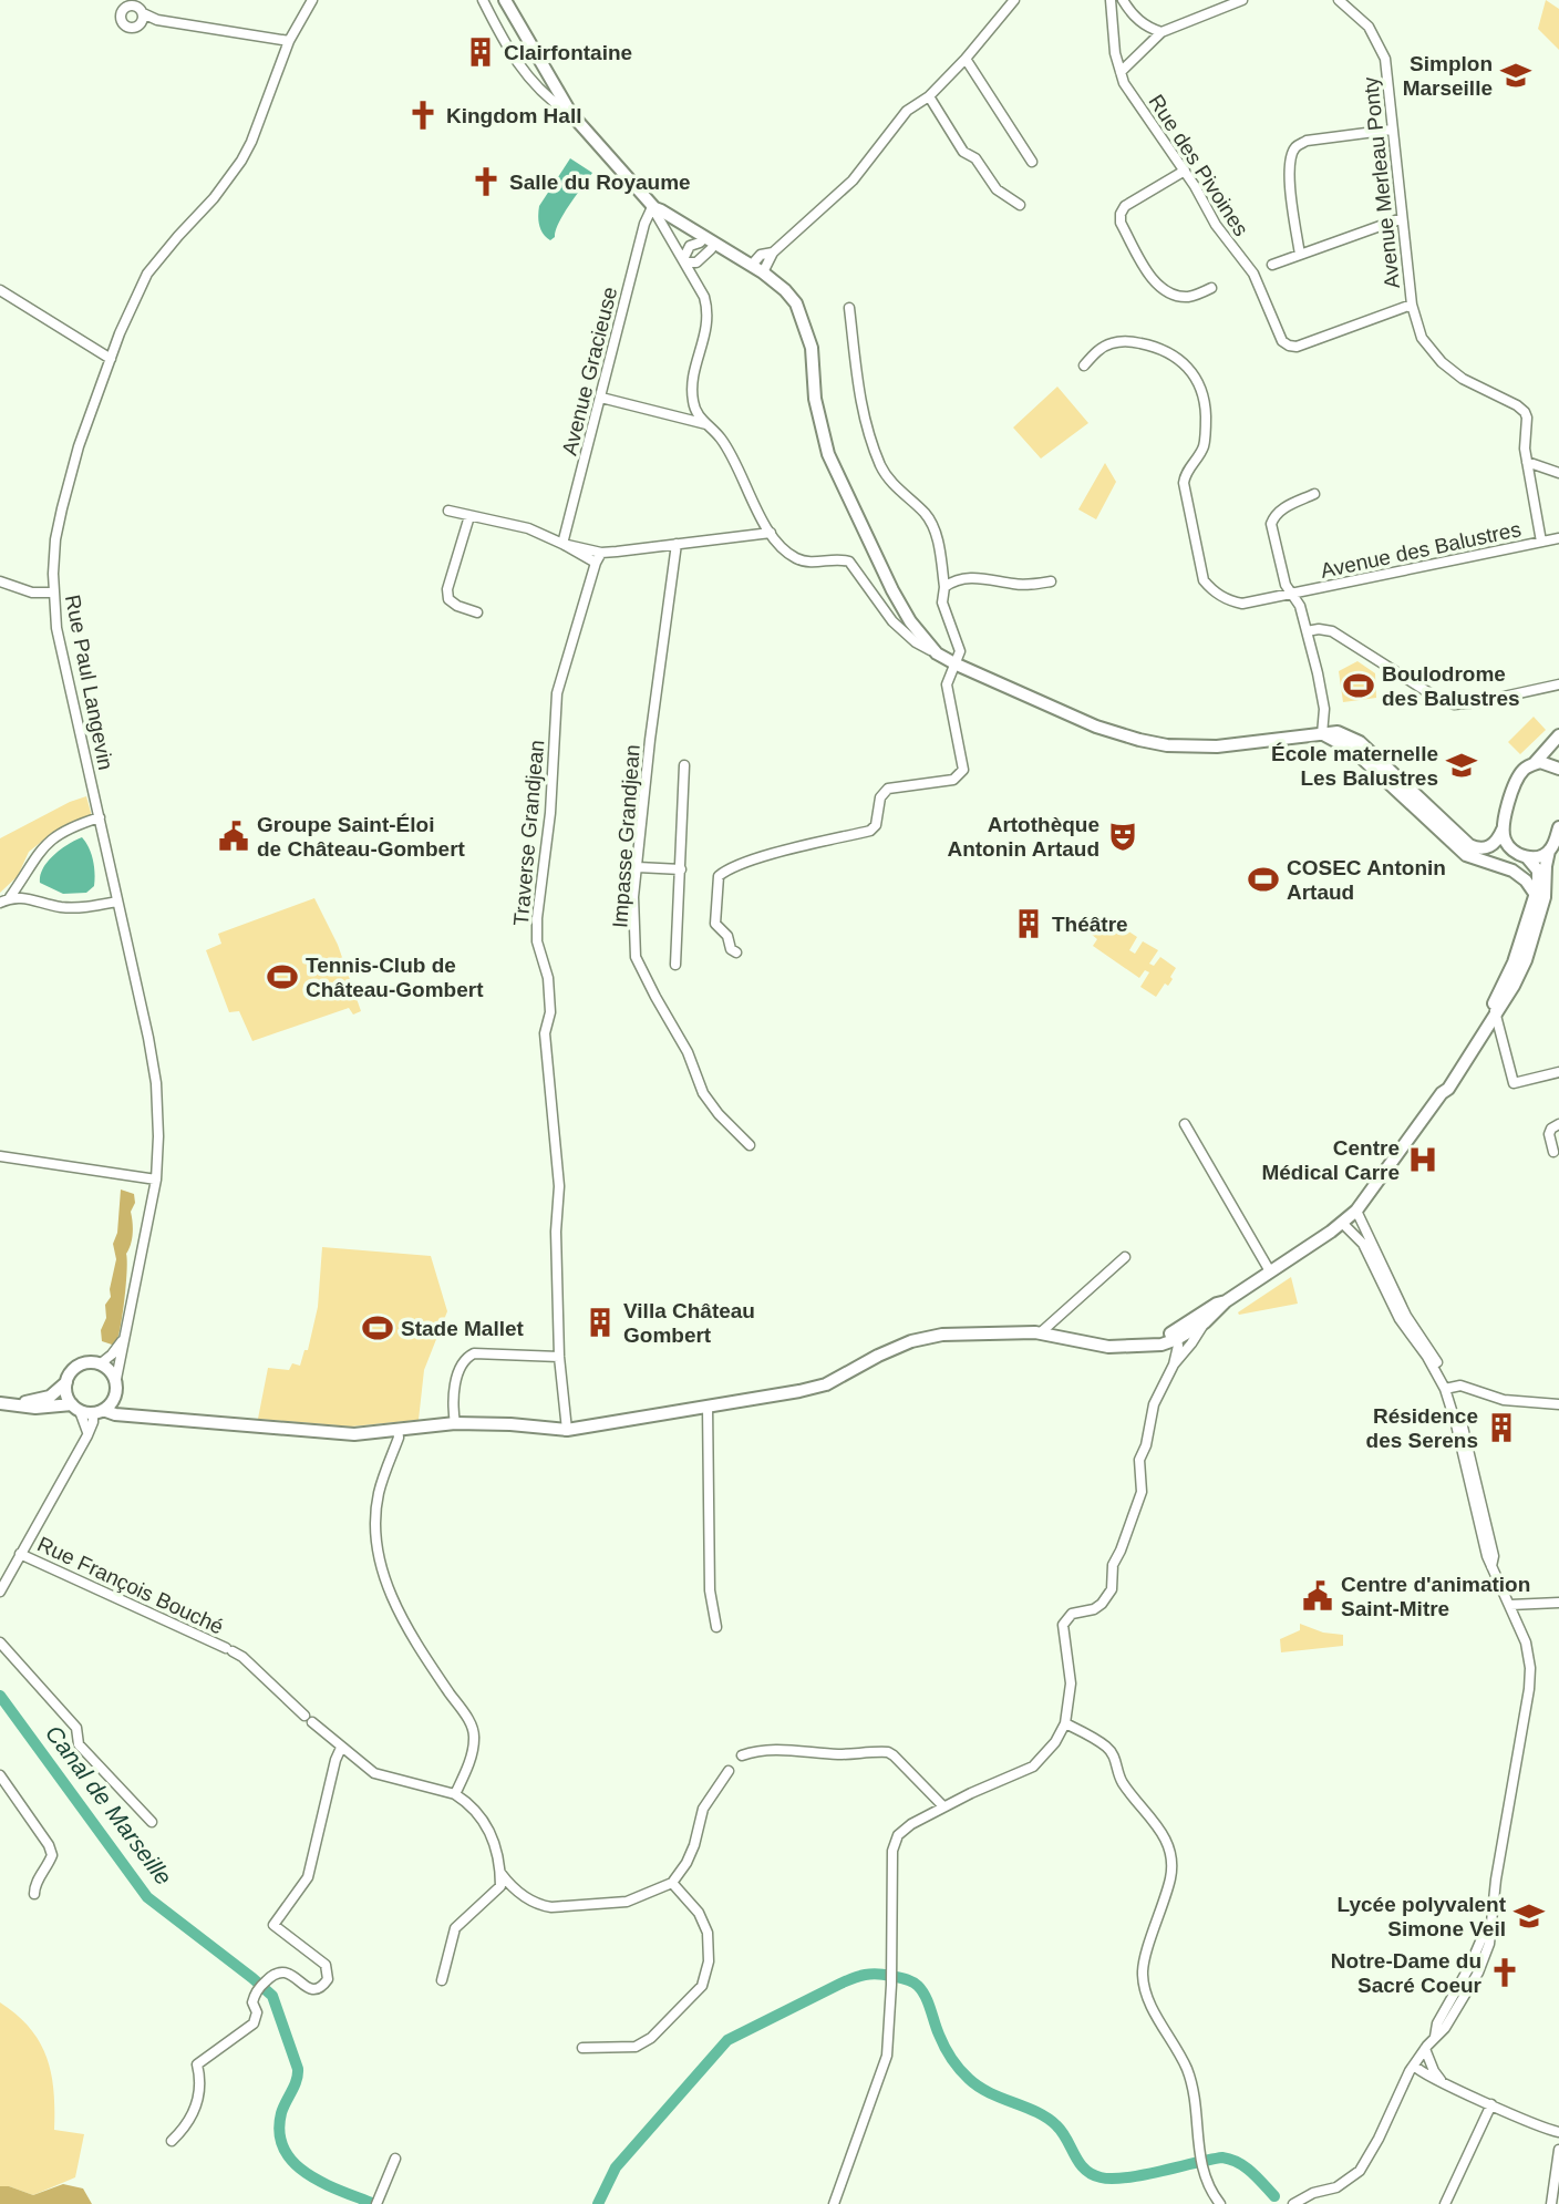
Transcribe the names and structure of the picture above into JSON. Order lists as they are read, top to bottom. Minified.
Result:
{"streets":{"street":["Rue des Pivoines","Avenue Merleau Ponty","Avenue Gracieuse","Avenue des Balustres","Rue Paul Langevin","Traverse Grandjean","Impasse Grandjean","Rue François Bouché"]},"crossings":[["Rue des Pivoines","Avenue Merleau Ponty"],["Avenue Merleau Ponty","Avenue des Balustres"]],"water":["Canal de Marseille"],"places":{"building":["Clairfontaine","Théâtre","Villa Château Gombert","Résidence des Serens"],"school or university":["Simplon Marseille","École maternelle Les Balustres","Lycée polyvalent Simone Veil"],"church":["Kingdom Hall","Salle du Royaume","Notre-Dame du Sacré Coeur"],"sports":["Boulodrome des Balustres","COSEC Antonin Artaud","Tennis-Club de Château-Gombert","Stade Mallet"],"public building":["Groupe Saint-Éloi de Château-Gombert","Centre d'animation Saint-Mitre"],"theatre":["Artothèque Antonin Artaud"],"hospital":["Centre Médical Carre"]}}
